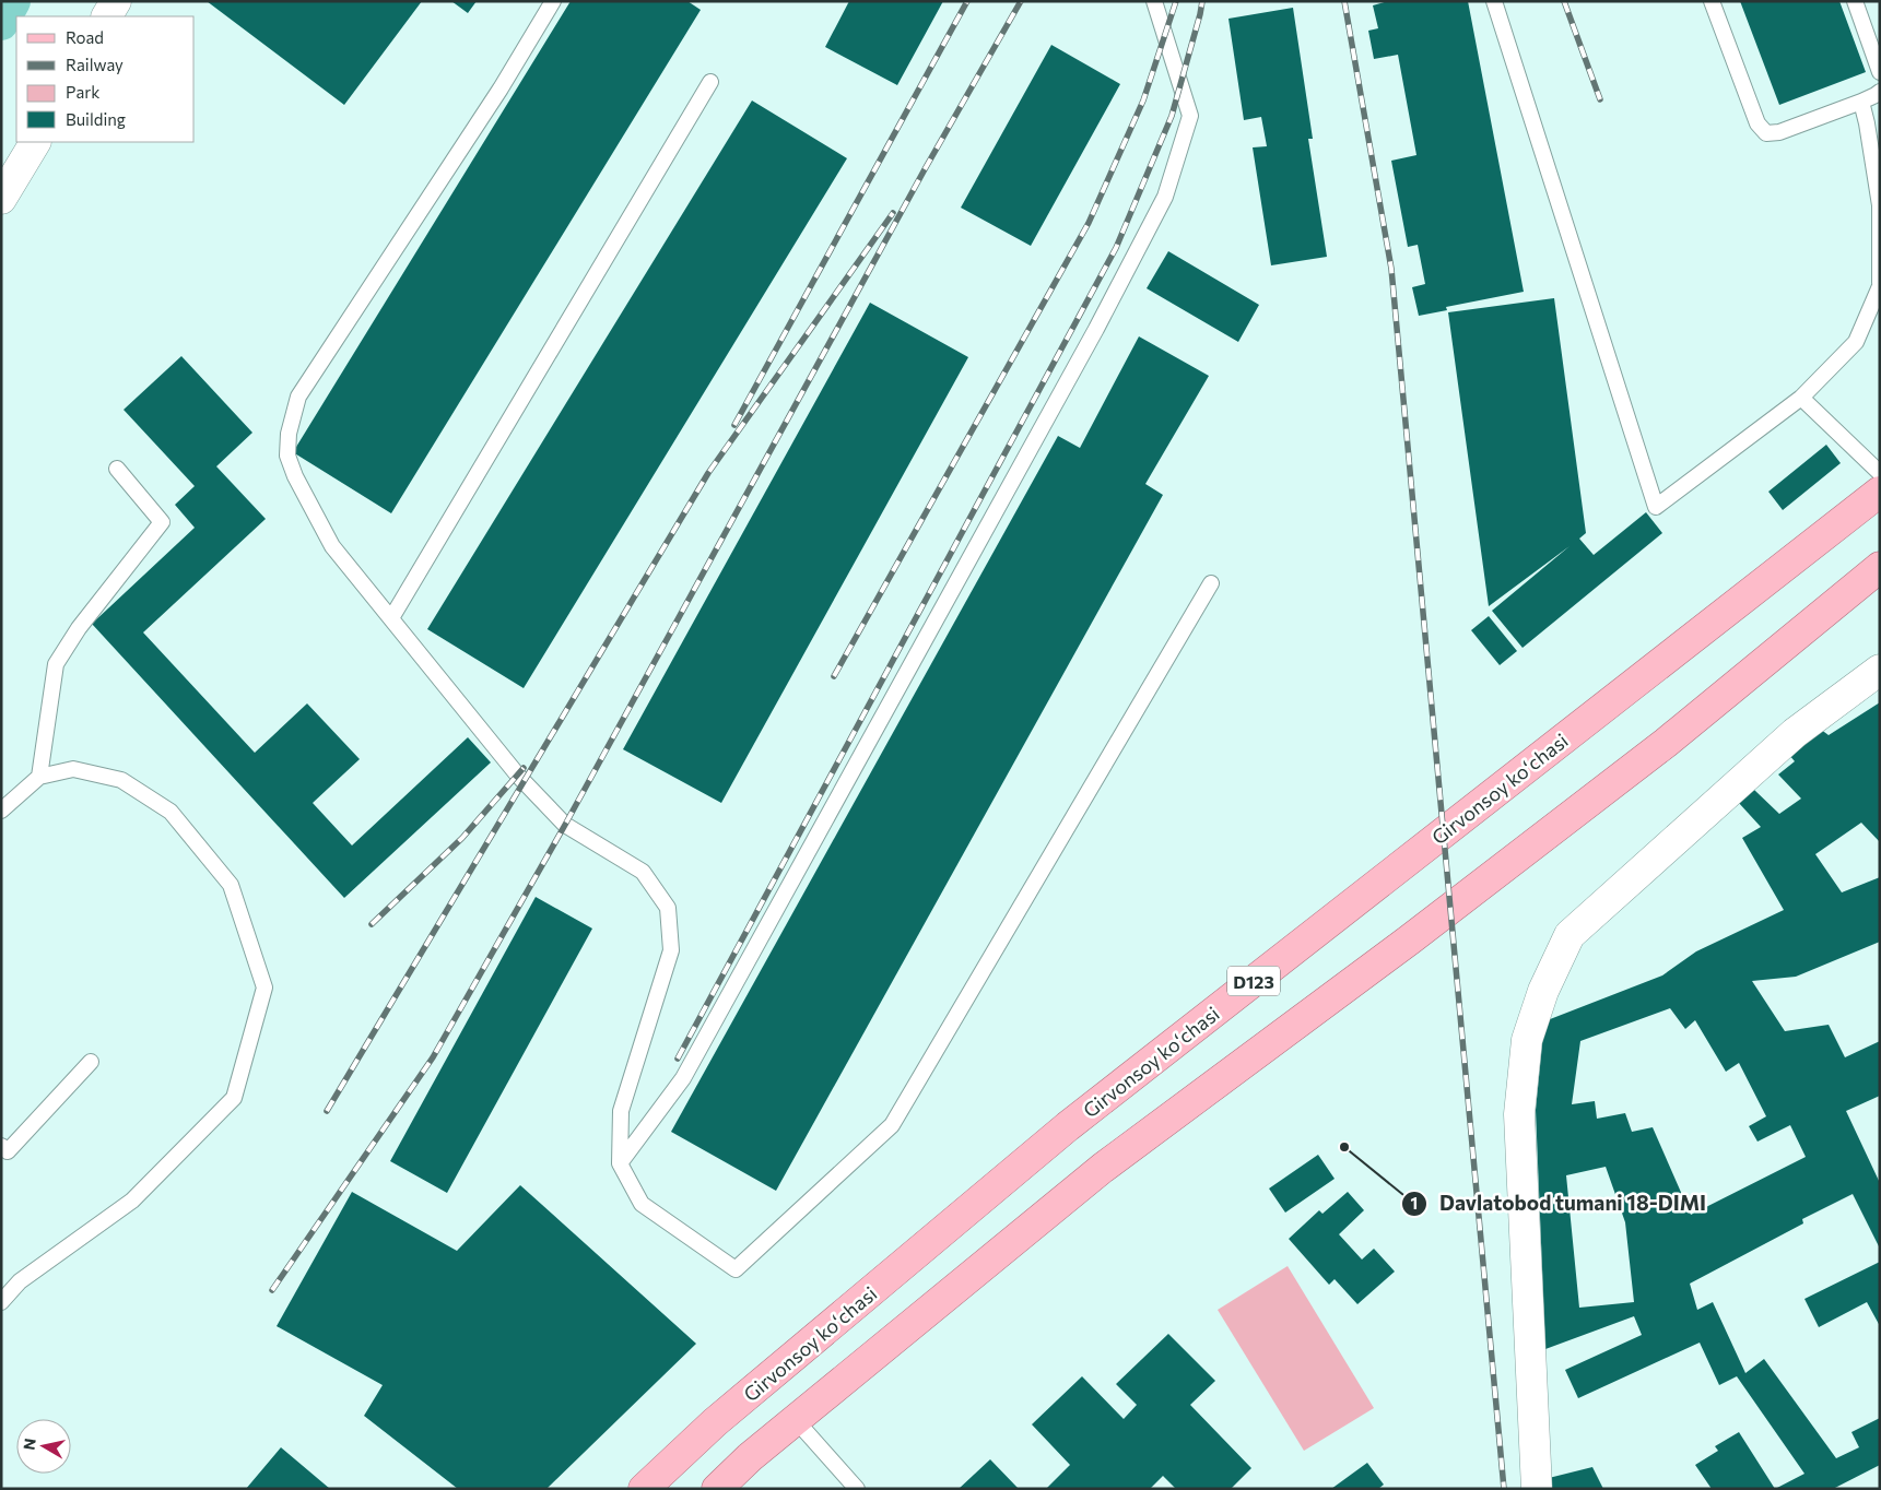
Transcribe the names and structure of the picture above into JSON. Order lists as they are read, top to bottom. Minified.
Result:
{"streets":{"main road":["Girvonsoy koʻchasi","D123"]},"places":["Davlatobod tumani 18-DIMI"],"legend":["Road","Railway","Park","Building"],"north":"left"}
